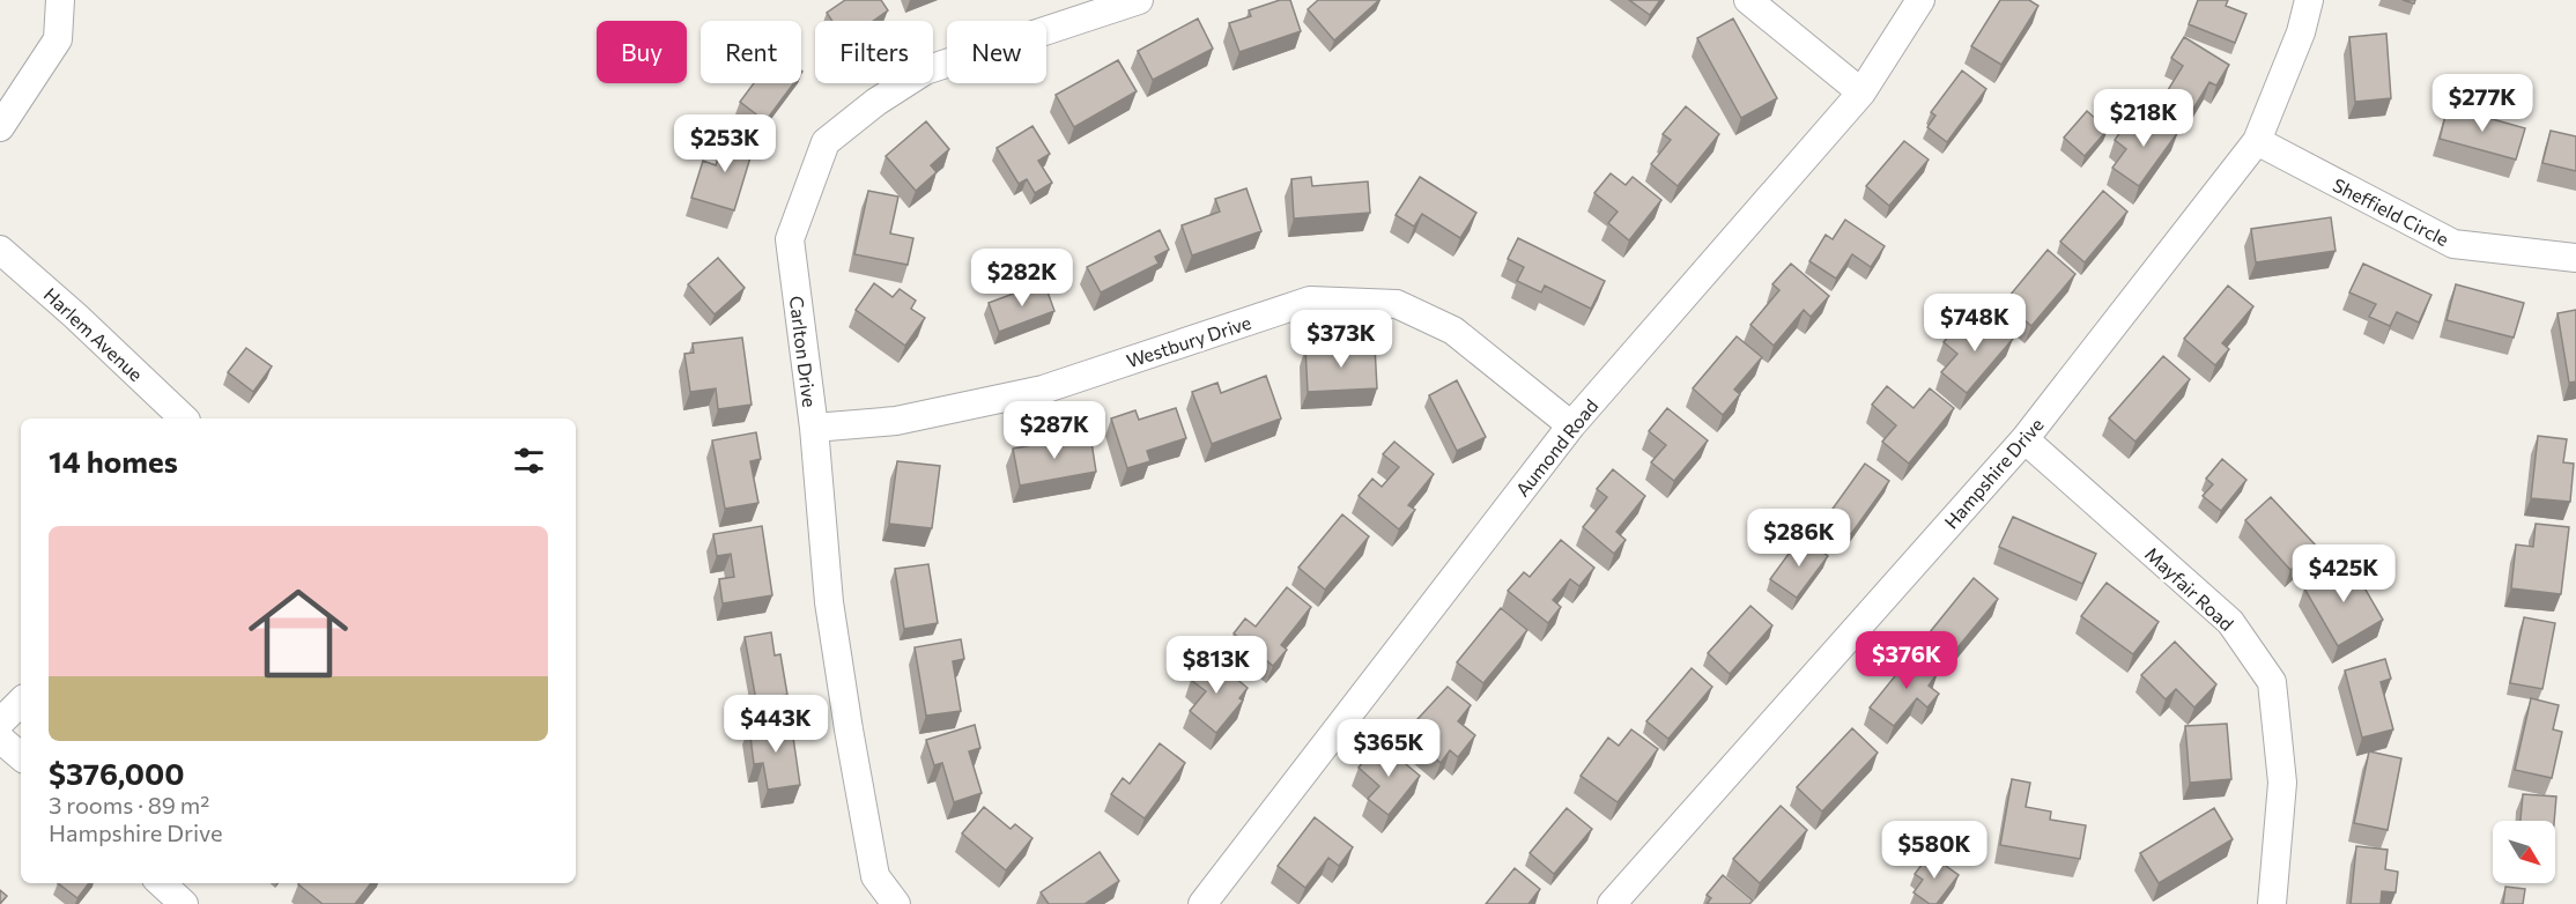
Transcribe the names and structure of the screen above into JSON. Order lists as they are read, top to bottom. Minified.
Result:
{"streets":{"street":["Sheffield Circle","Harlem Avenue","Westbury Drive","Carlton Drive","Aumond Road","Hampshire Drive","Mayfair Road"]},"crossings":[["Sheffield Circle","Hampshire Drive"],["Westbury Drive","Carlton Drive"],["Westbury Drive","Aumond Road"],["Hampshire Drive","Mayfair Road"]],"north":"bottom right","page":{"chip":["Buy","Rent","Filters","New"],"price":["$277K","$218K","$253K","$282K","$748K","$373K","$287K","$286K","$425K","$376K","$813K","$443K","$365K","$580K"],"heading":"14 homes","list":[{"name":"$376,000","note":"3 rooms · 89 m² · Hampshire Drive"}]}}
